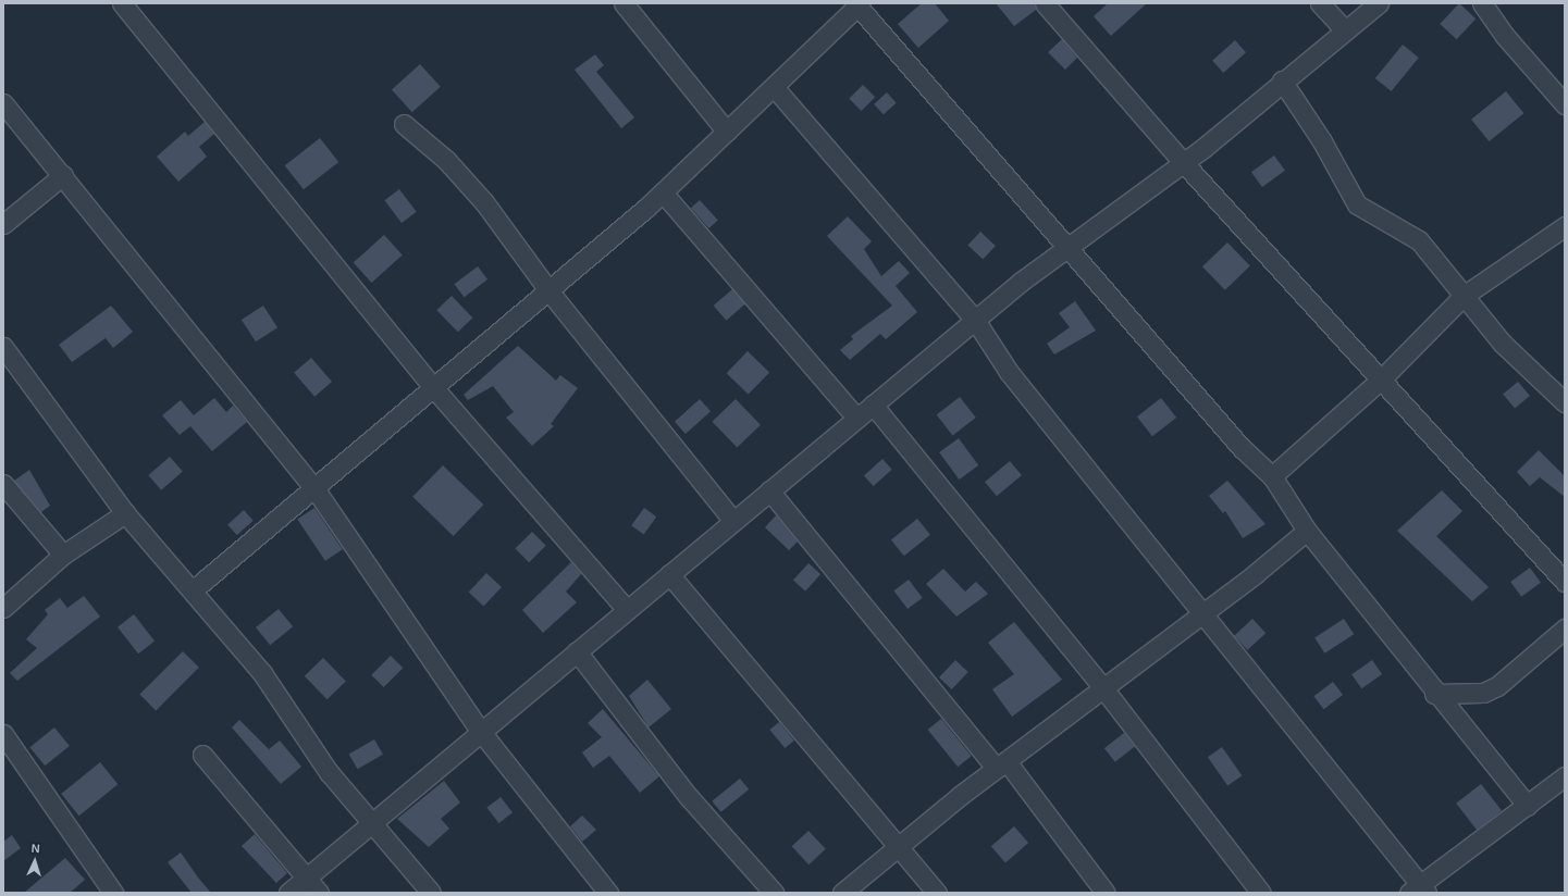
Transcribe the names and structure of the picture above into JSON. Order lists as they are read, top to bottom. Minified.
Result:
{"north":"top"}
